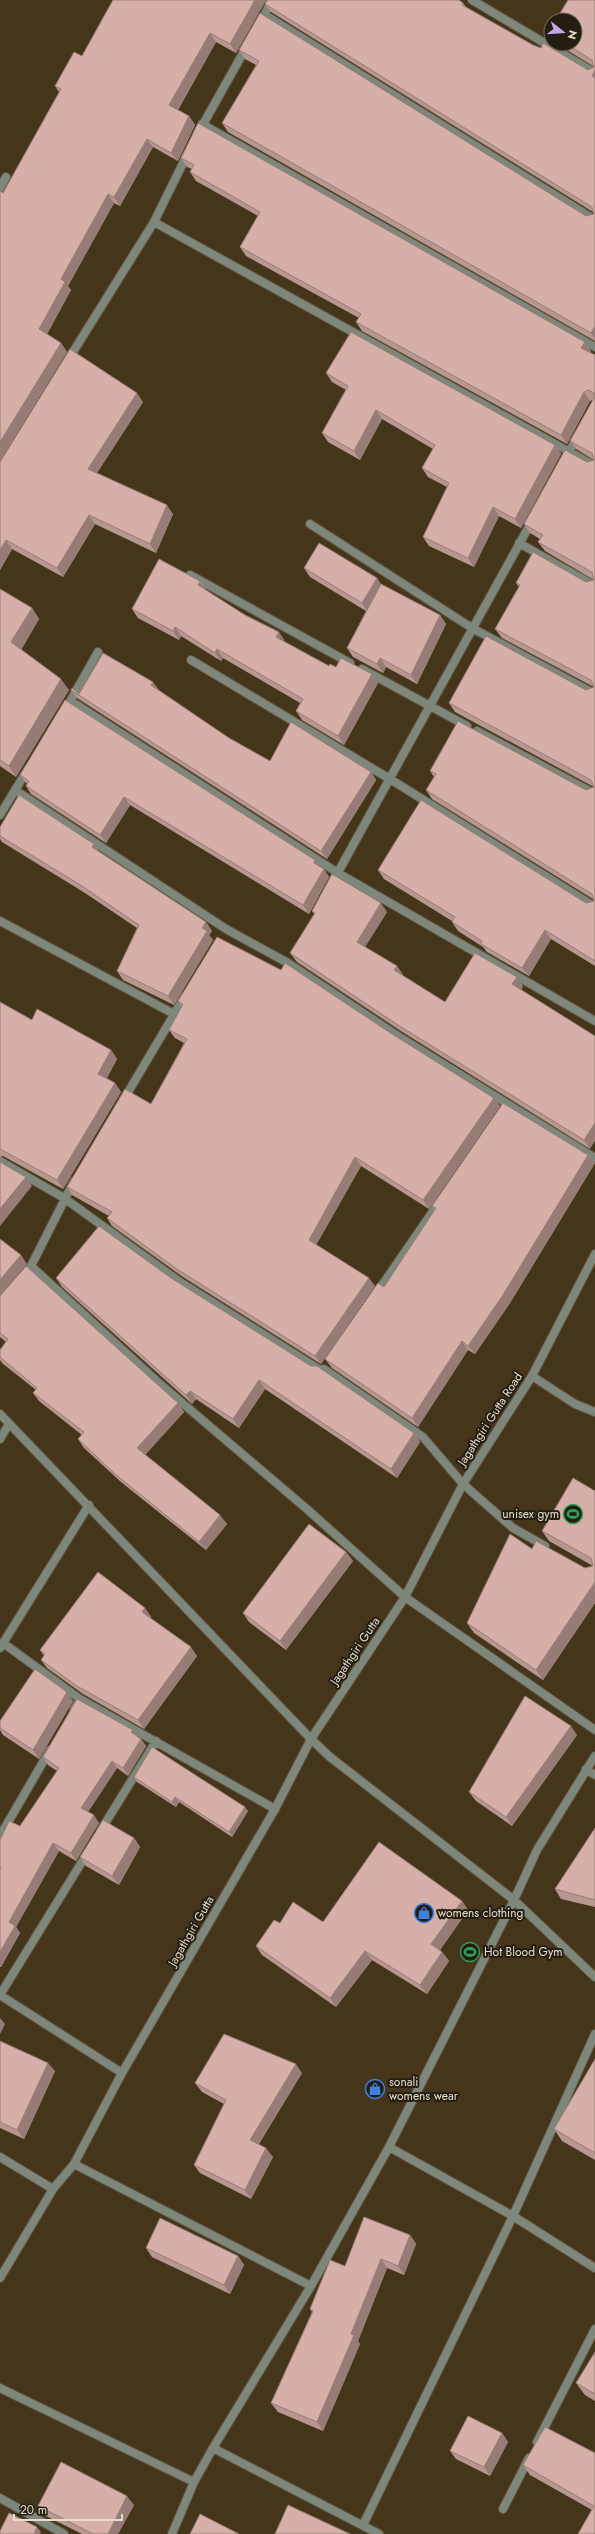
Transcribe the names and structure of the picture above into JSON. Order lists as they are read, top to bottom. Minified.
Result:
{"streets":{"street":["Jagathgiri Gutta Road","Jagathgiri Gutta"]},"crossings":[["Jagathgiri Gutta Road","Jagathgiri Gutta"]],"places":{"sports":["unisex gym","Hot Blood Gym"],"shop":["womens clothing","sonali womens wear"]},"scale_bar":"20 m","north":"right"}
